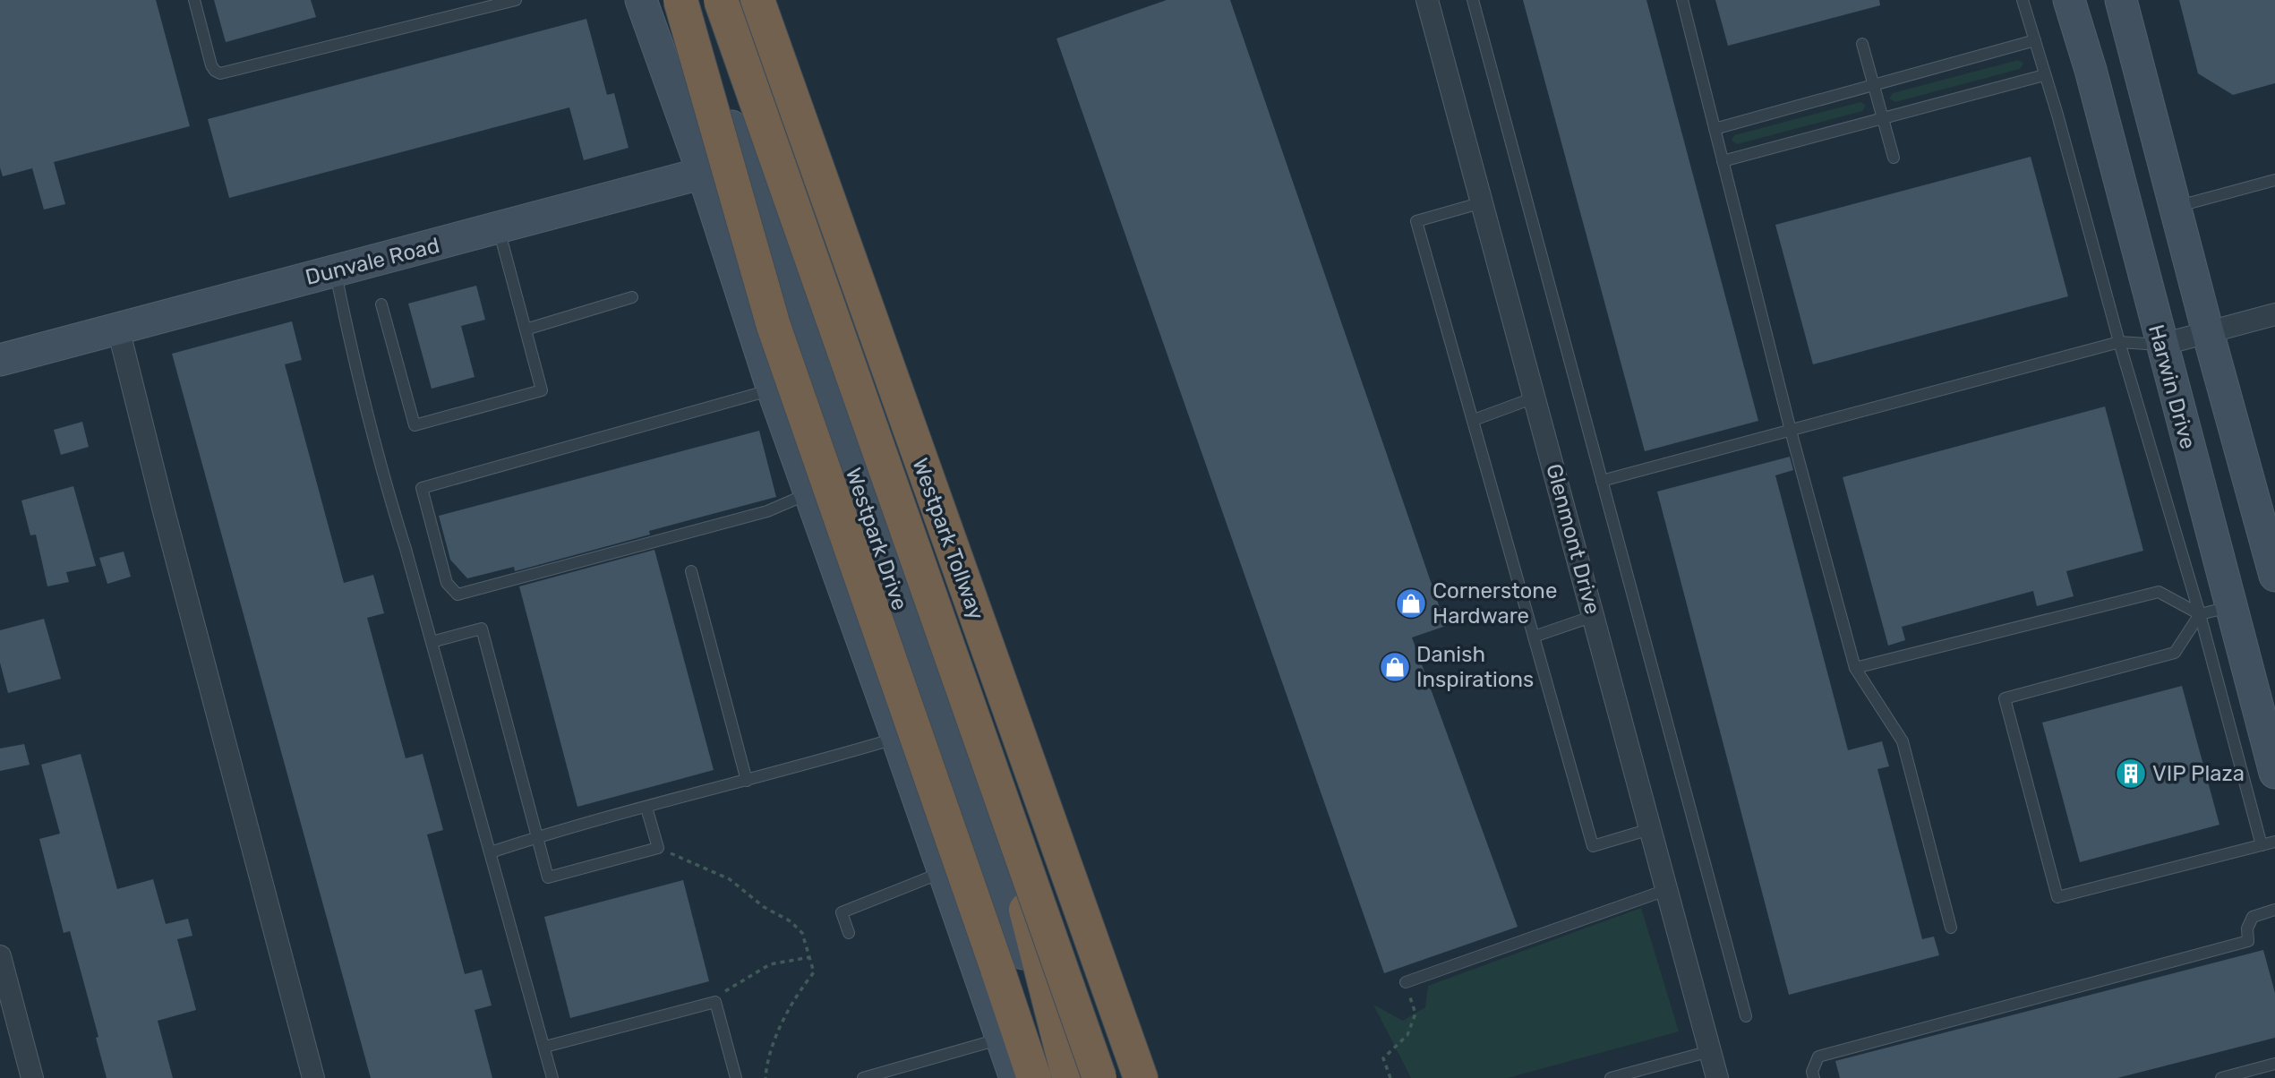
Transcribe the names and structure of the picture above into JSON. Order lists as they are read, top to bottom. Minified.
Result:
{"streets":{"highway":["Westpark Tollway"],"main road":["Dunvale Road","Harwin Drive","Westpark Drive"],"street":["Glenmont Drive"]},"crossings":[["Dunvale Road","Westpark Drive"]],"places":{"shop":["Cornerstone Hardware","Danish Inspirations"],"building":["VIP Plaza"]}}
